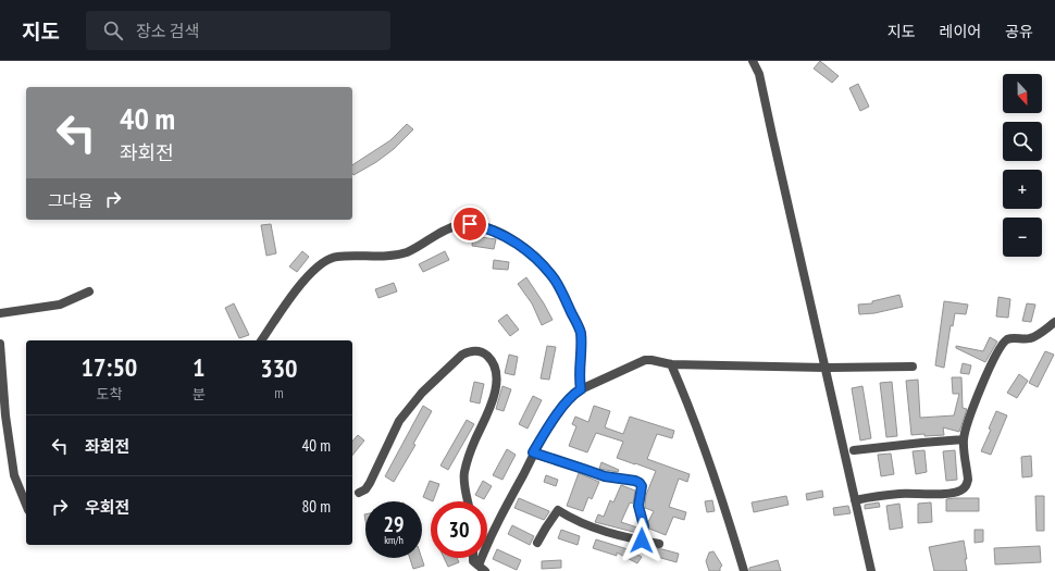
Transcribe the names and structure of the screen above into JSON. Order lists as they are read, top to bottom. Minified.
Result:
{"north":"bottom","page":{"header":"지도","search":"장소 검색","nav":["지도","레이어","공유"],"map_buttons":["+","−"],"turn":["40 m","좌회전"],"then":"그다음","eta":["17:50","도착","1","분","330","m"],"list":[{"name":"좌회전","value":"40 m"},{"name":"우회전","value":"80 m"}],"speed":"29 km/h","limit":"30"}}
